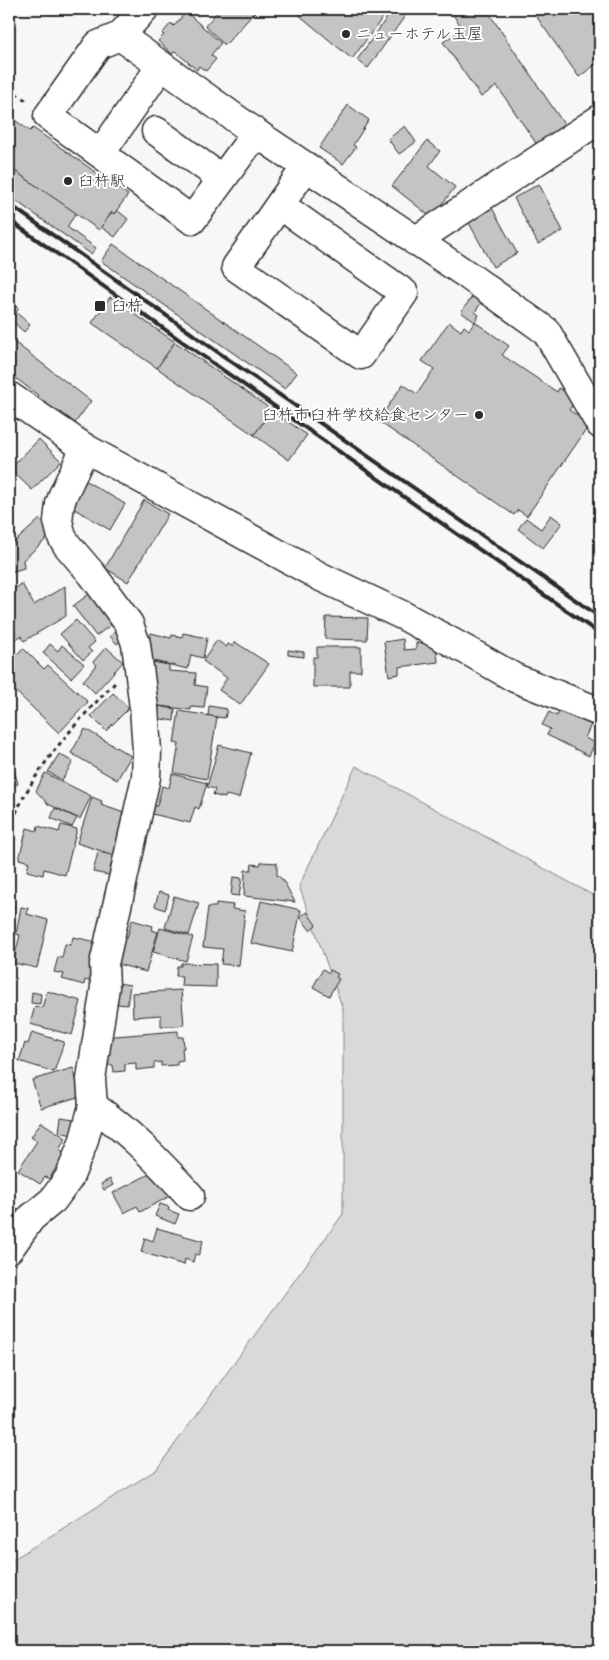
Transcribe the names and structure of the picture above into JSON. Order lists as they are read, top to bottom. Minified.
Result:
{"places":{"other":["ニューホテル玉屋","臼杵駅","臼杵市臼杵学校給食センター"],"transit":["臼杵"]}}
